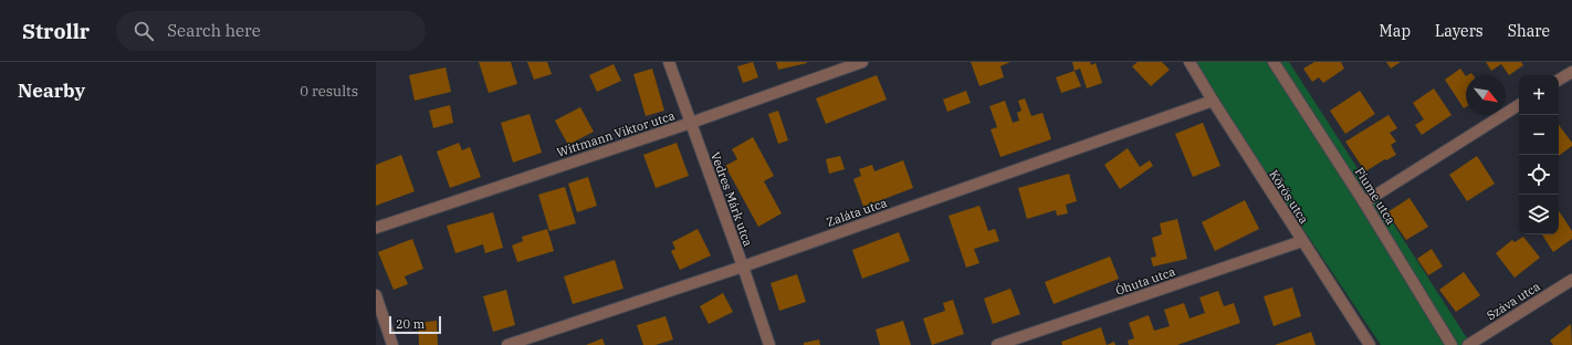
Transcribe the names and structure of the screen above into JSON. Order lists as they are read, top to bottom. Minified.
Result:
{"streets":{"street":["Wittmann Viktor utca","Fiume utca","Körös utca","Vedres Márk utca","Zaláta utca","Óhuta utca","Száva utca"]},"crossings":[["Wittmann Viktor utca","Vedres Márk utca"],["Körös utca","Zaláta utca"],["Körös utca","Óhuta utca"],["Vedres Márk utca","Zaláta utca"]],"scale_bar":"20 m","north":"bottom right","page":{"header":"Strollr","search":"Search here","nav":["Map","Layers","Share"],"heading":["Nearby","0 results"],"map_buttons":["+","−"],"scale":"20 m"}}
